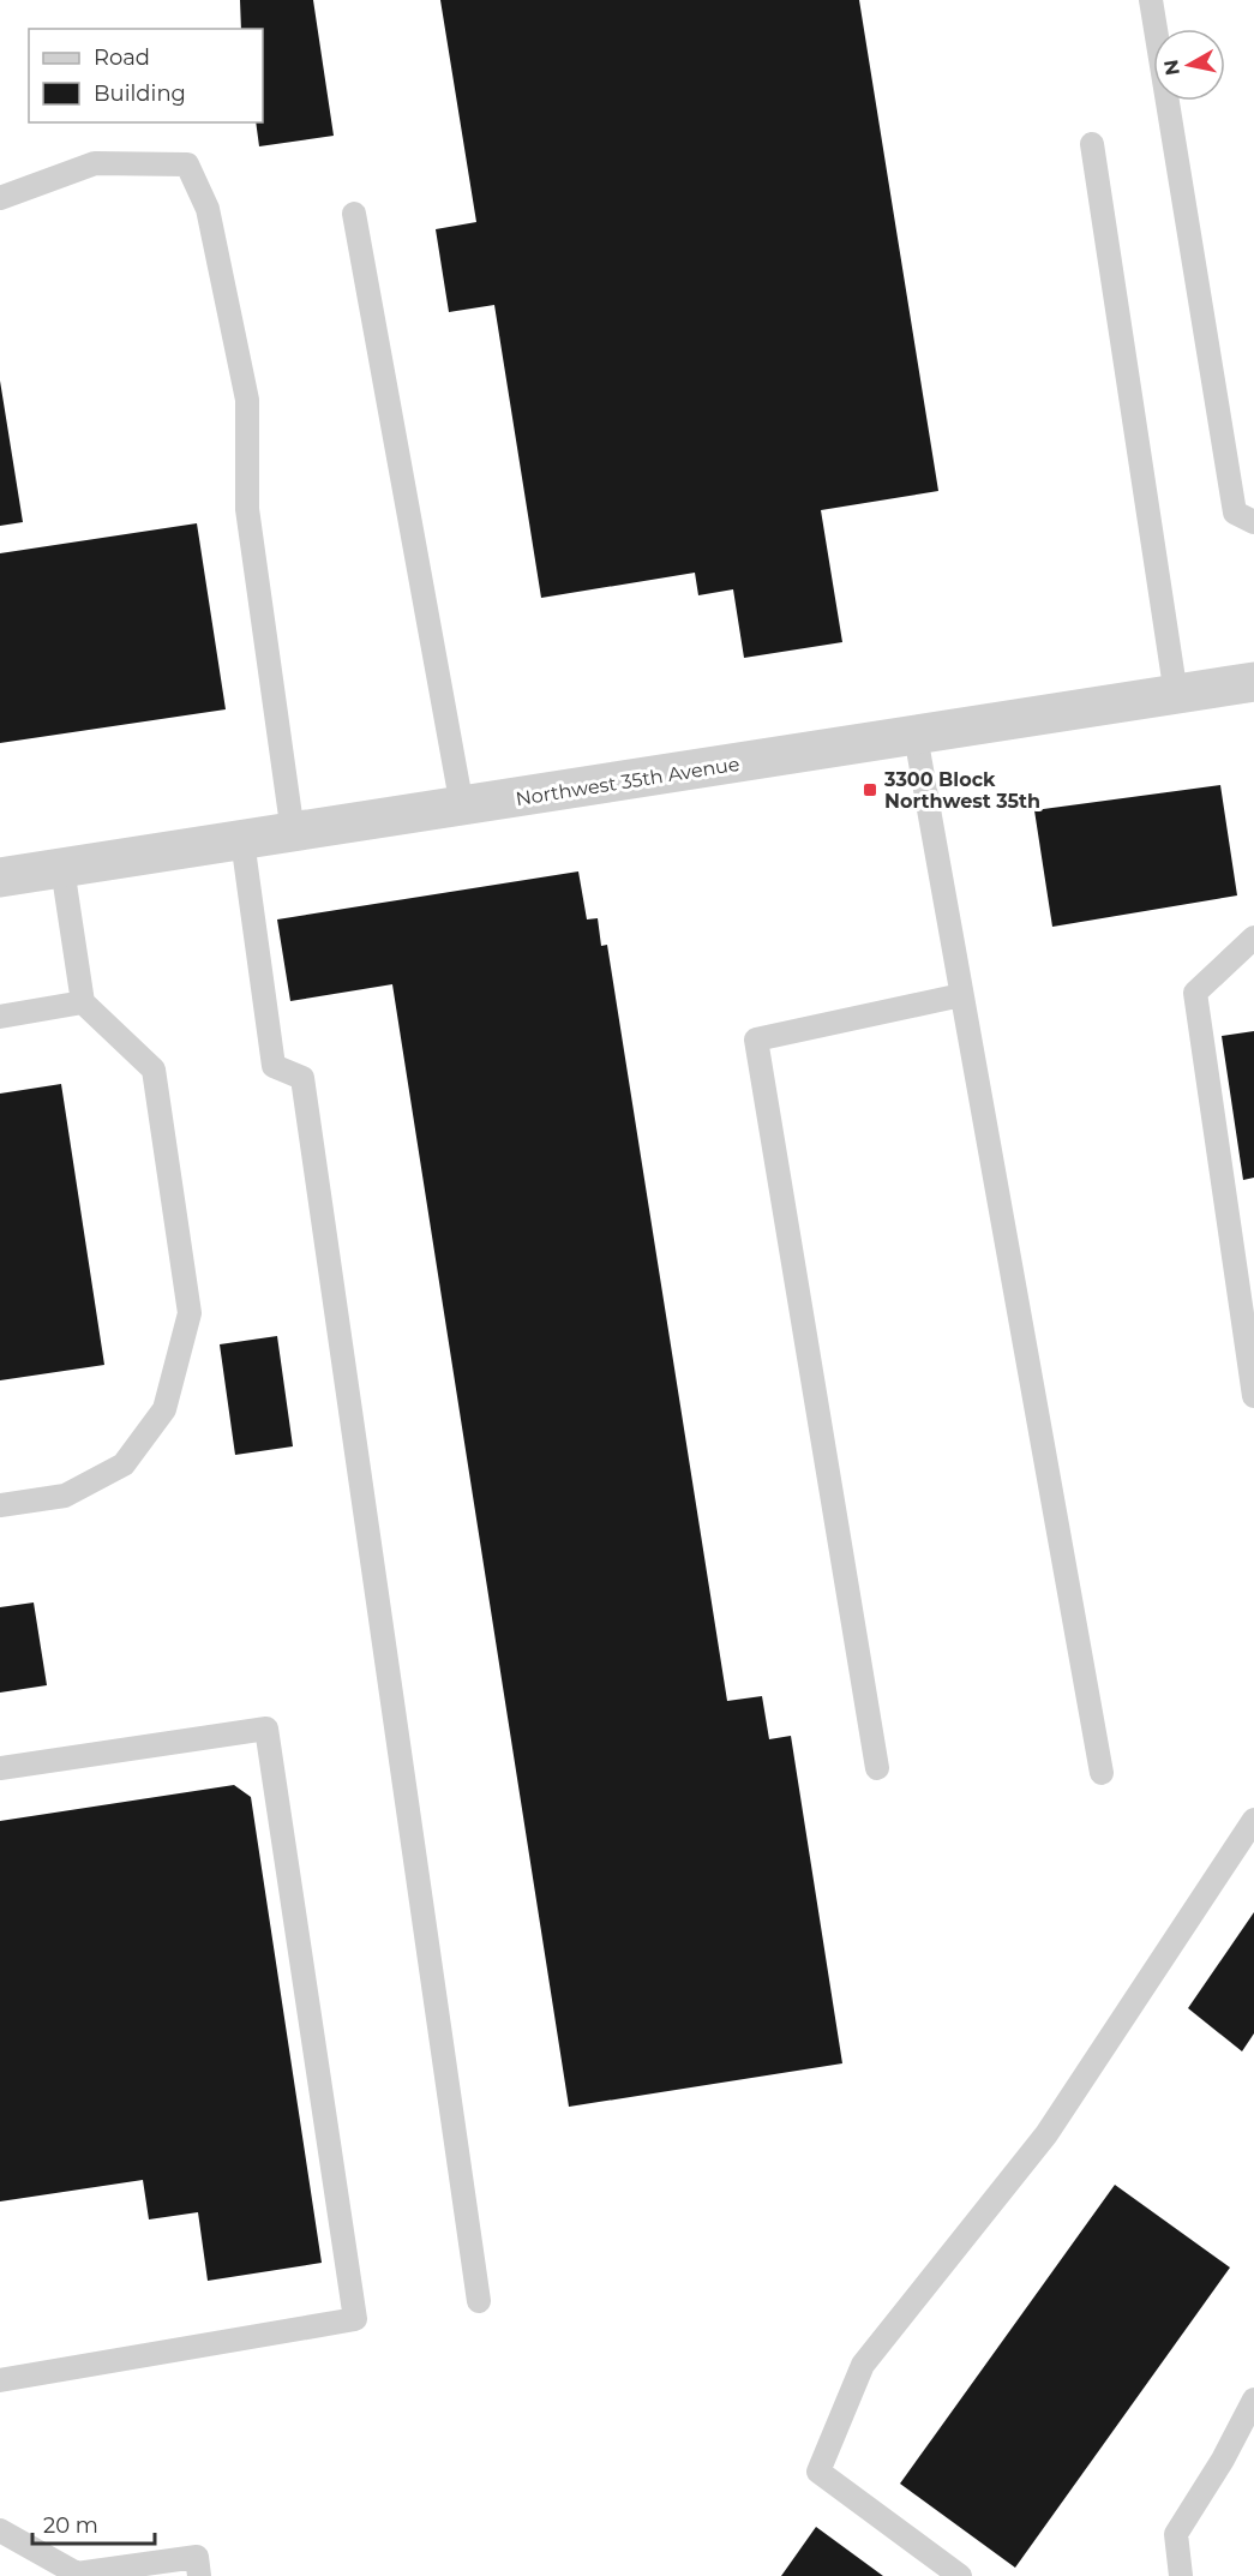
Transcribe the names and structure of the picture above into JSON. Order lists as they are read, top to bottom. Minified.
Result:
{"streets":{"street":["Northwest 35th Avenue"]},"places":{"transit":["3300 Block Northwest 35th"]},"legend":["Road","Building"],"scale_bar":"20 m","north":"left"}
